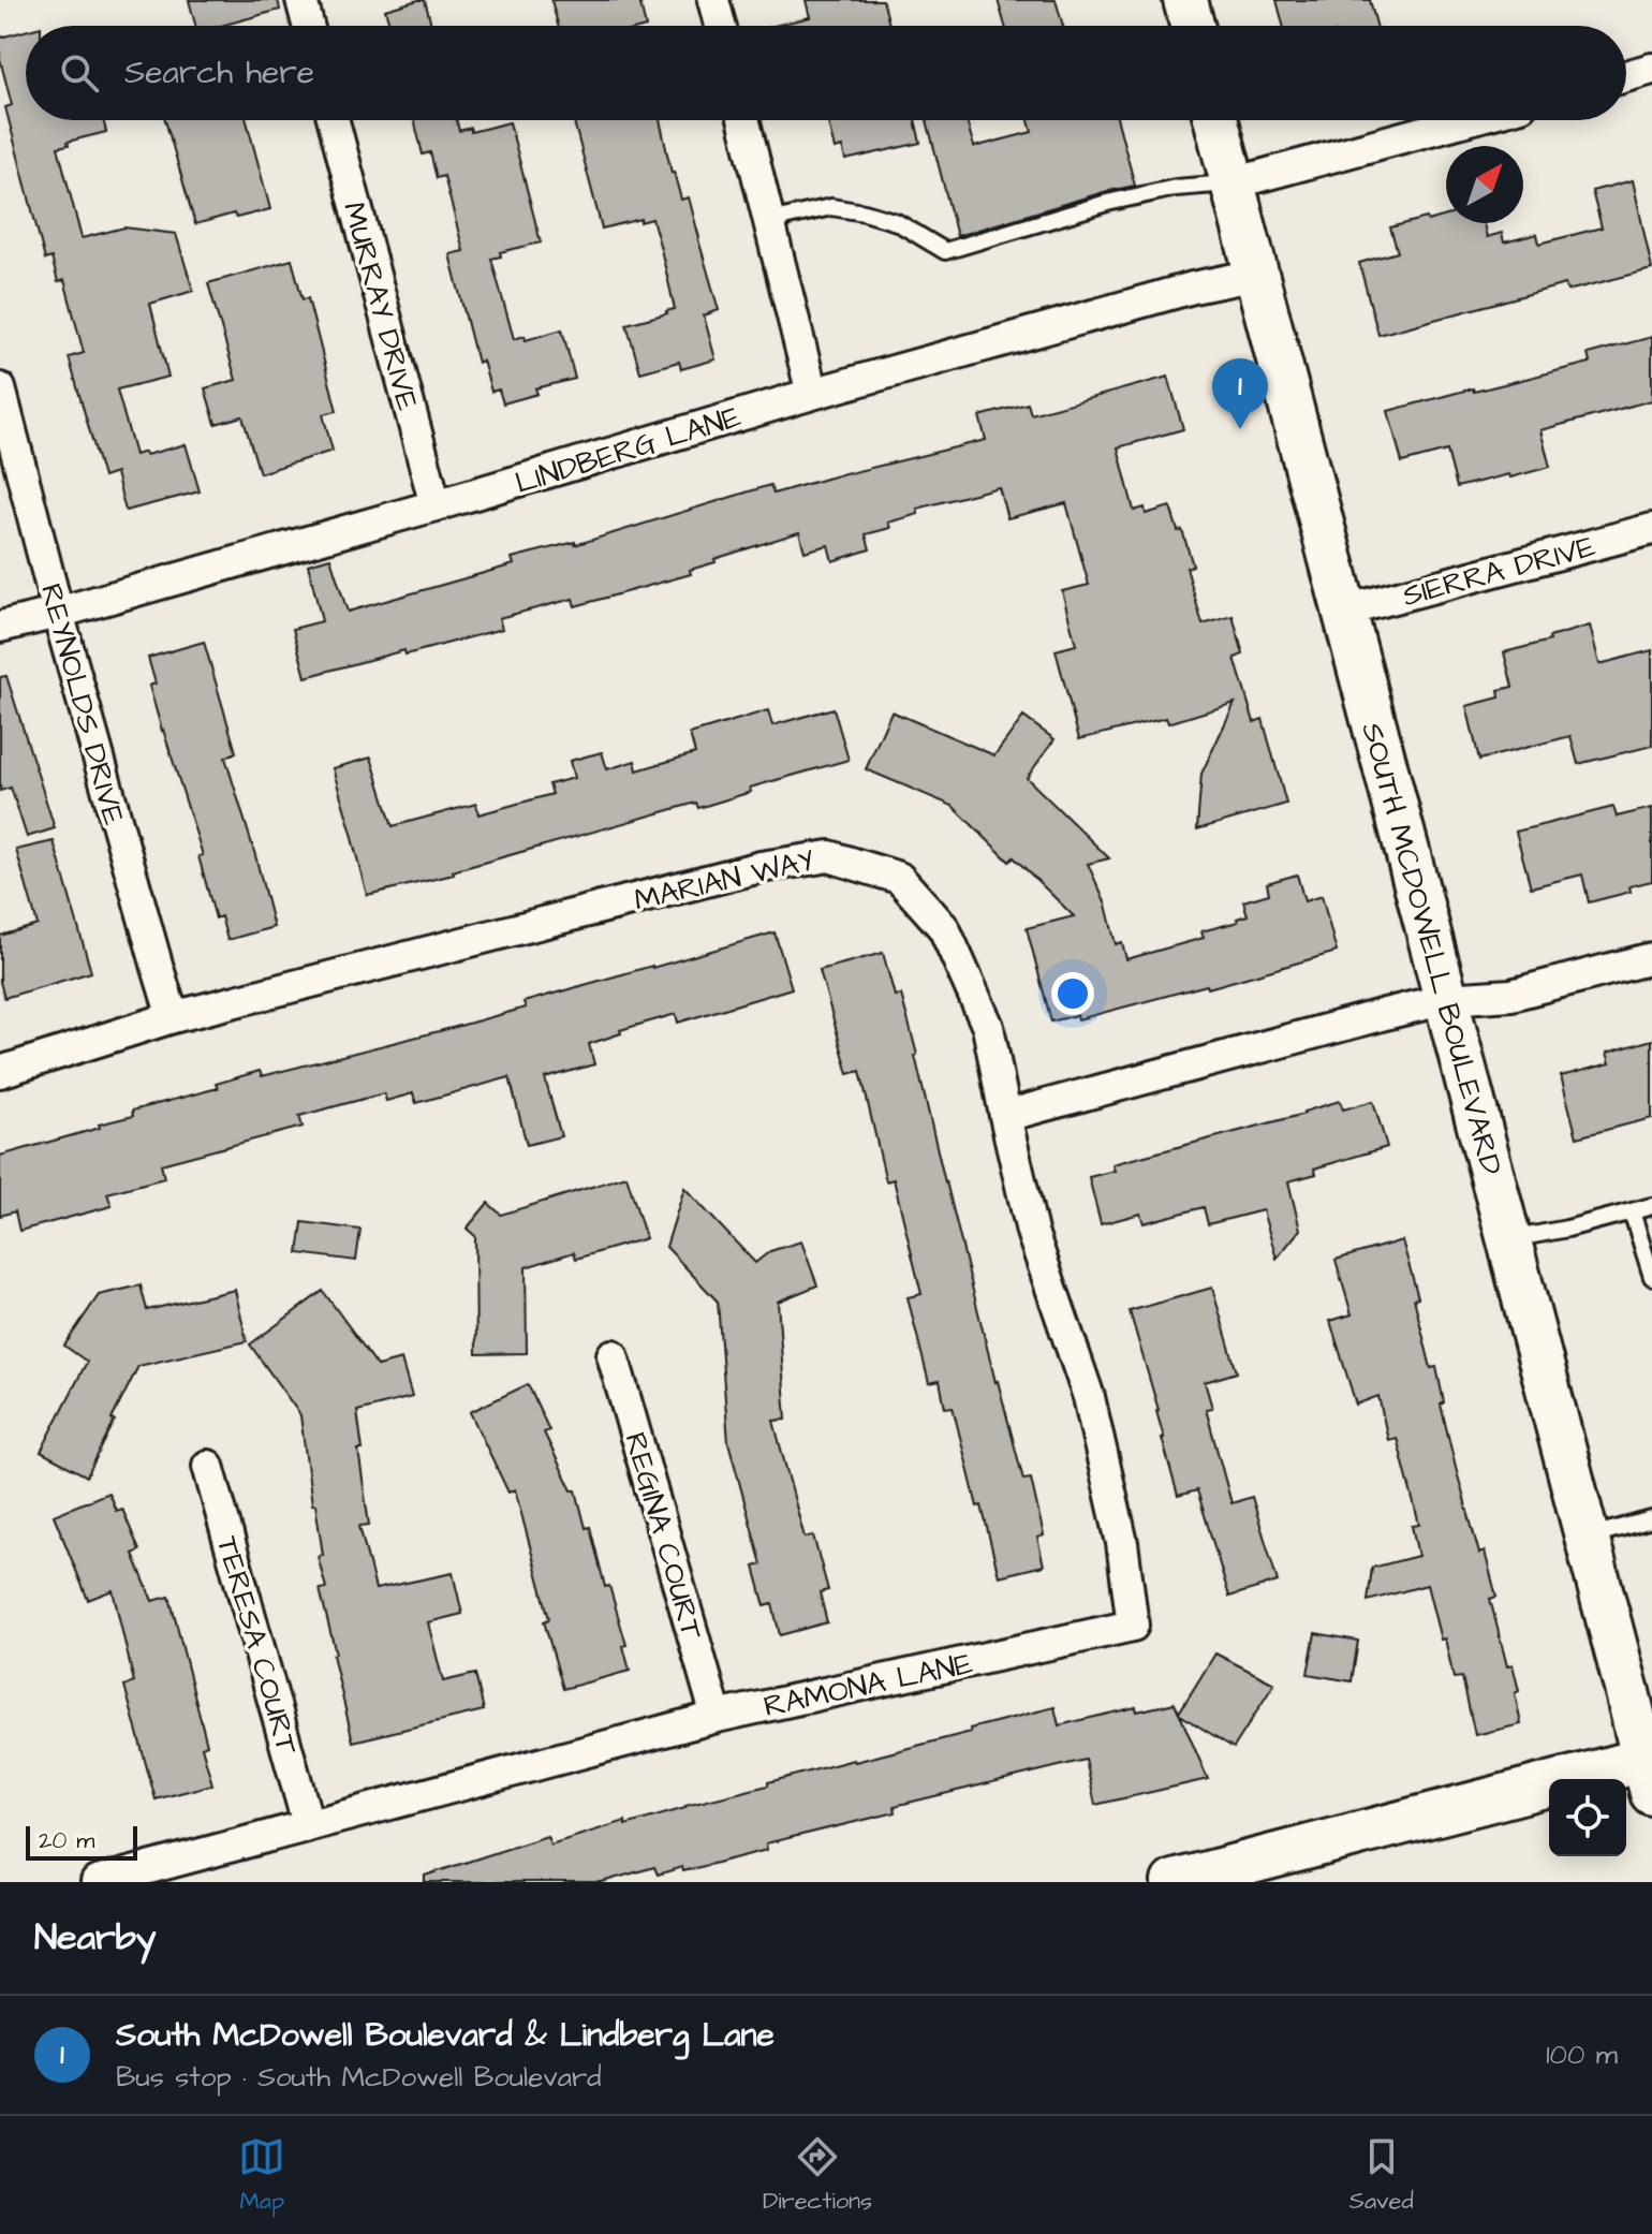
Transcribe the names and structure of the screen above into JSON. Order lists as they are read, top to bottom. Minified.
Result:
{"streets":{"main road":["SOUTH MCDOWELL BOULEVARD"],"street":["MURRAY DRIVE","LINDBERG LANE","SIERRA DRIVE","REYNOLDS DRIVE","MARIAN WAY","REGINA COURT","TERESA COURT","RAMONA LANE"]},"crossings":[["MURRAY DRIVE","LINDBERG LANE"],["LINDBERG LANE","REYNOLDS DRIVE"],["LINDBERG LANE","SOUTH MCDOWELL BOULEVARD"],["SIERRA DRIVE","SOUTH MCDOWELL BOULEVARD"],["REYNOLDS DRIVE","MARIAN WAY"],["MARIAN WAY","RAMONA LANE"],["REGINA COURT","RAMONA LANE"],["TERESA COURT","RAMONA LANE"]],"scale_bar":"20 m","north":"top right","page":{"search":"Search here","pins":"1","scale":"20 m","heading":"Nearby","list":[{"mark":"1","name":"South McDowell Boulevard & Lindberg Lane","note":"Bus stop · South McDowell Boulevard","value":"100 m"}],"nav":["Map","Directions","Saved"]}}
